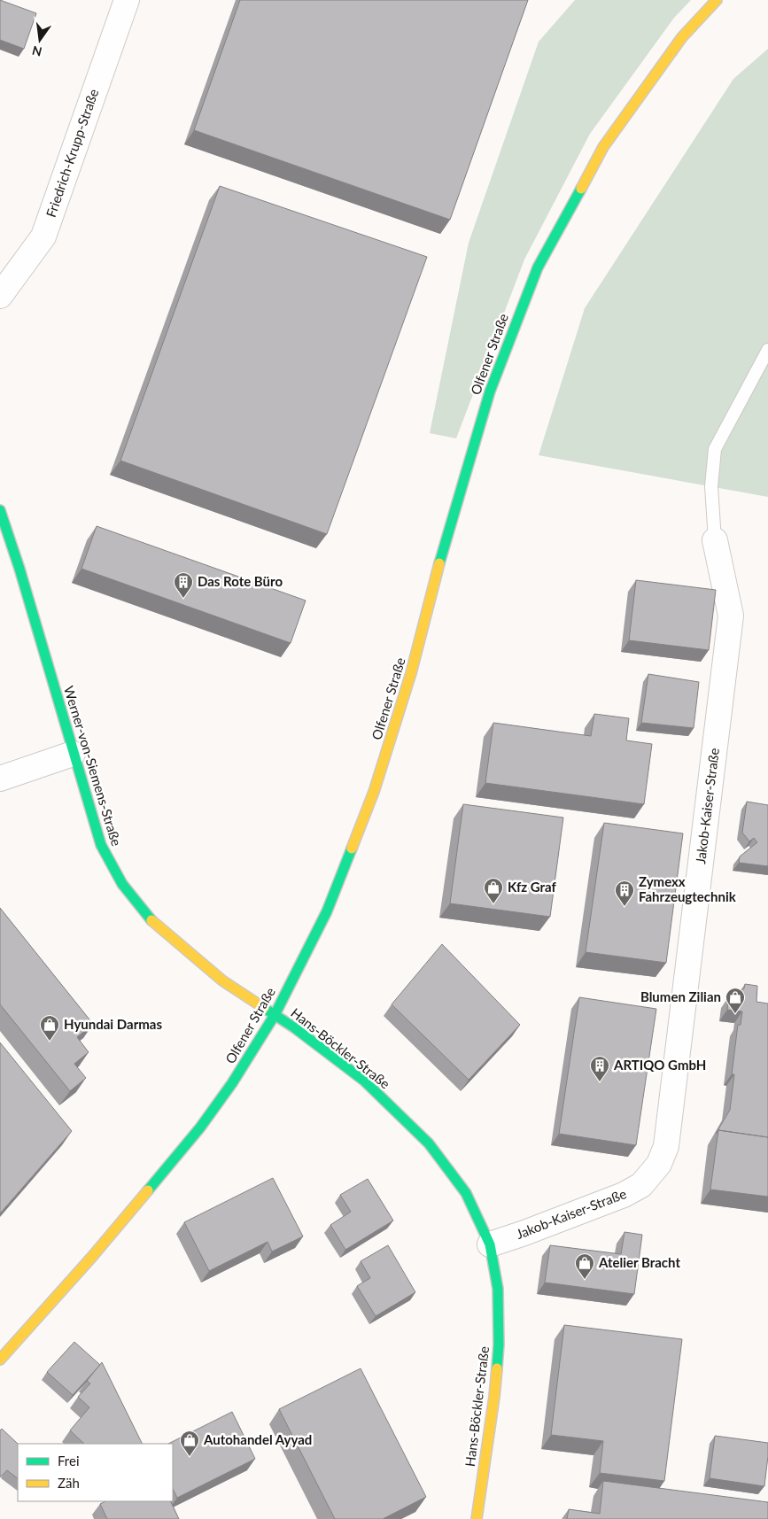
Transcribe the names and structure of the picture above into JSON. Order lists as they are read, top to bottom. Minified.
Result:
{"streets":{"main road":["Olfener Straße","Werner-von-Siemens-Straße","Hans-Böckler-Straße"],"street":["Friedrich-Krupp-Straße","Jakob-Kaiser-Straße"]},"crossings":[["Olfener Straße","Werner-von-Siemens-Straße"],["Olfener Straße","Hans-Böckler-Straße"],["Werner-von-Siemens-Straße","Hans-Böckler-Straße"],["Jakob-Kaiser-Straße","Hans-Böckler-Straße"]],"places":{"building":["Das Rote Büro","Zymexx Fahrzeugtechnik","ARTIQO GmbH"],"shop":["Kfz Graf","Blumen Zilian","Hyundai Darmas","Atelier Bracht","Autohandel Ayyad"]},"legend":["Frei","Zäh"],"north":"bottom"}
